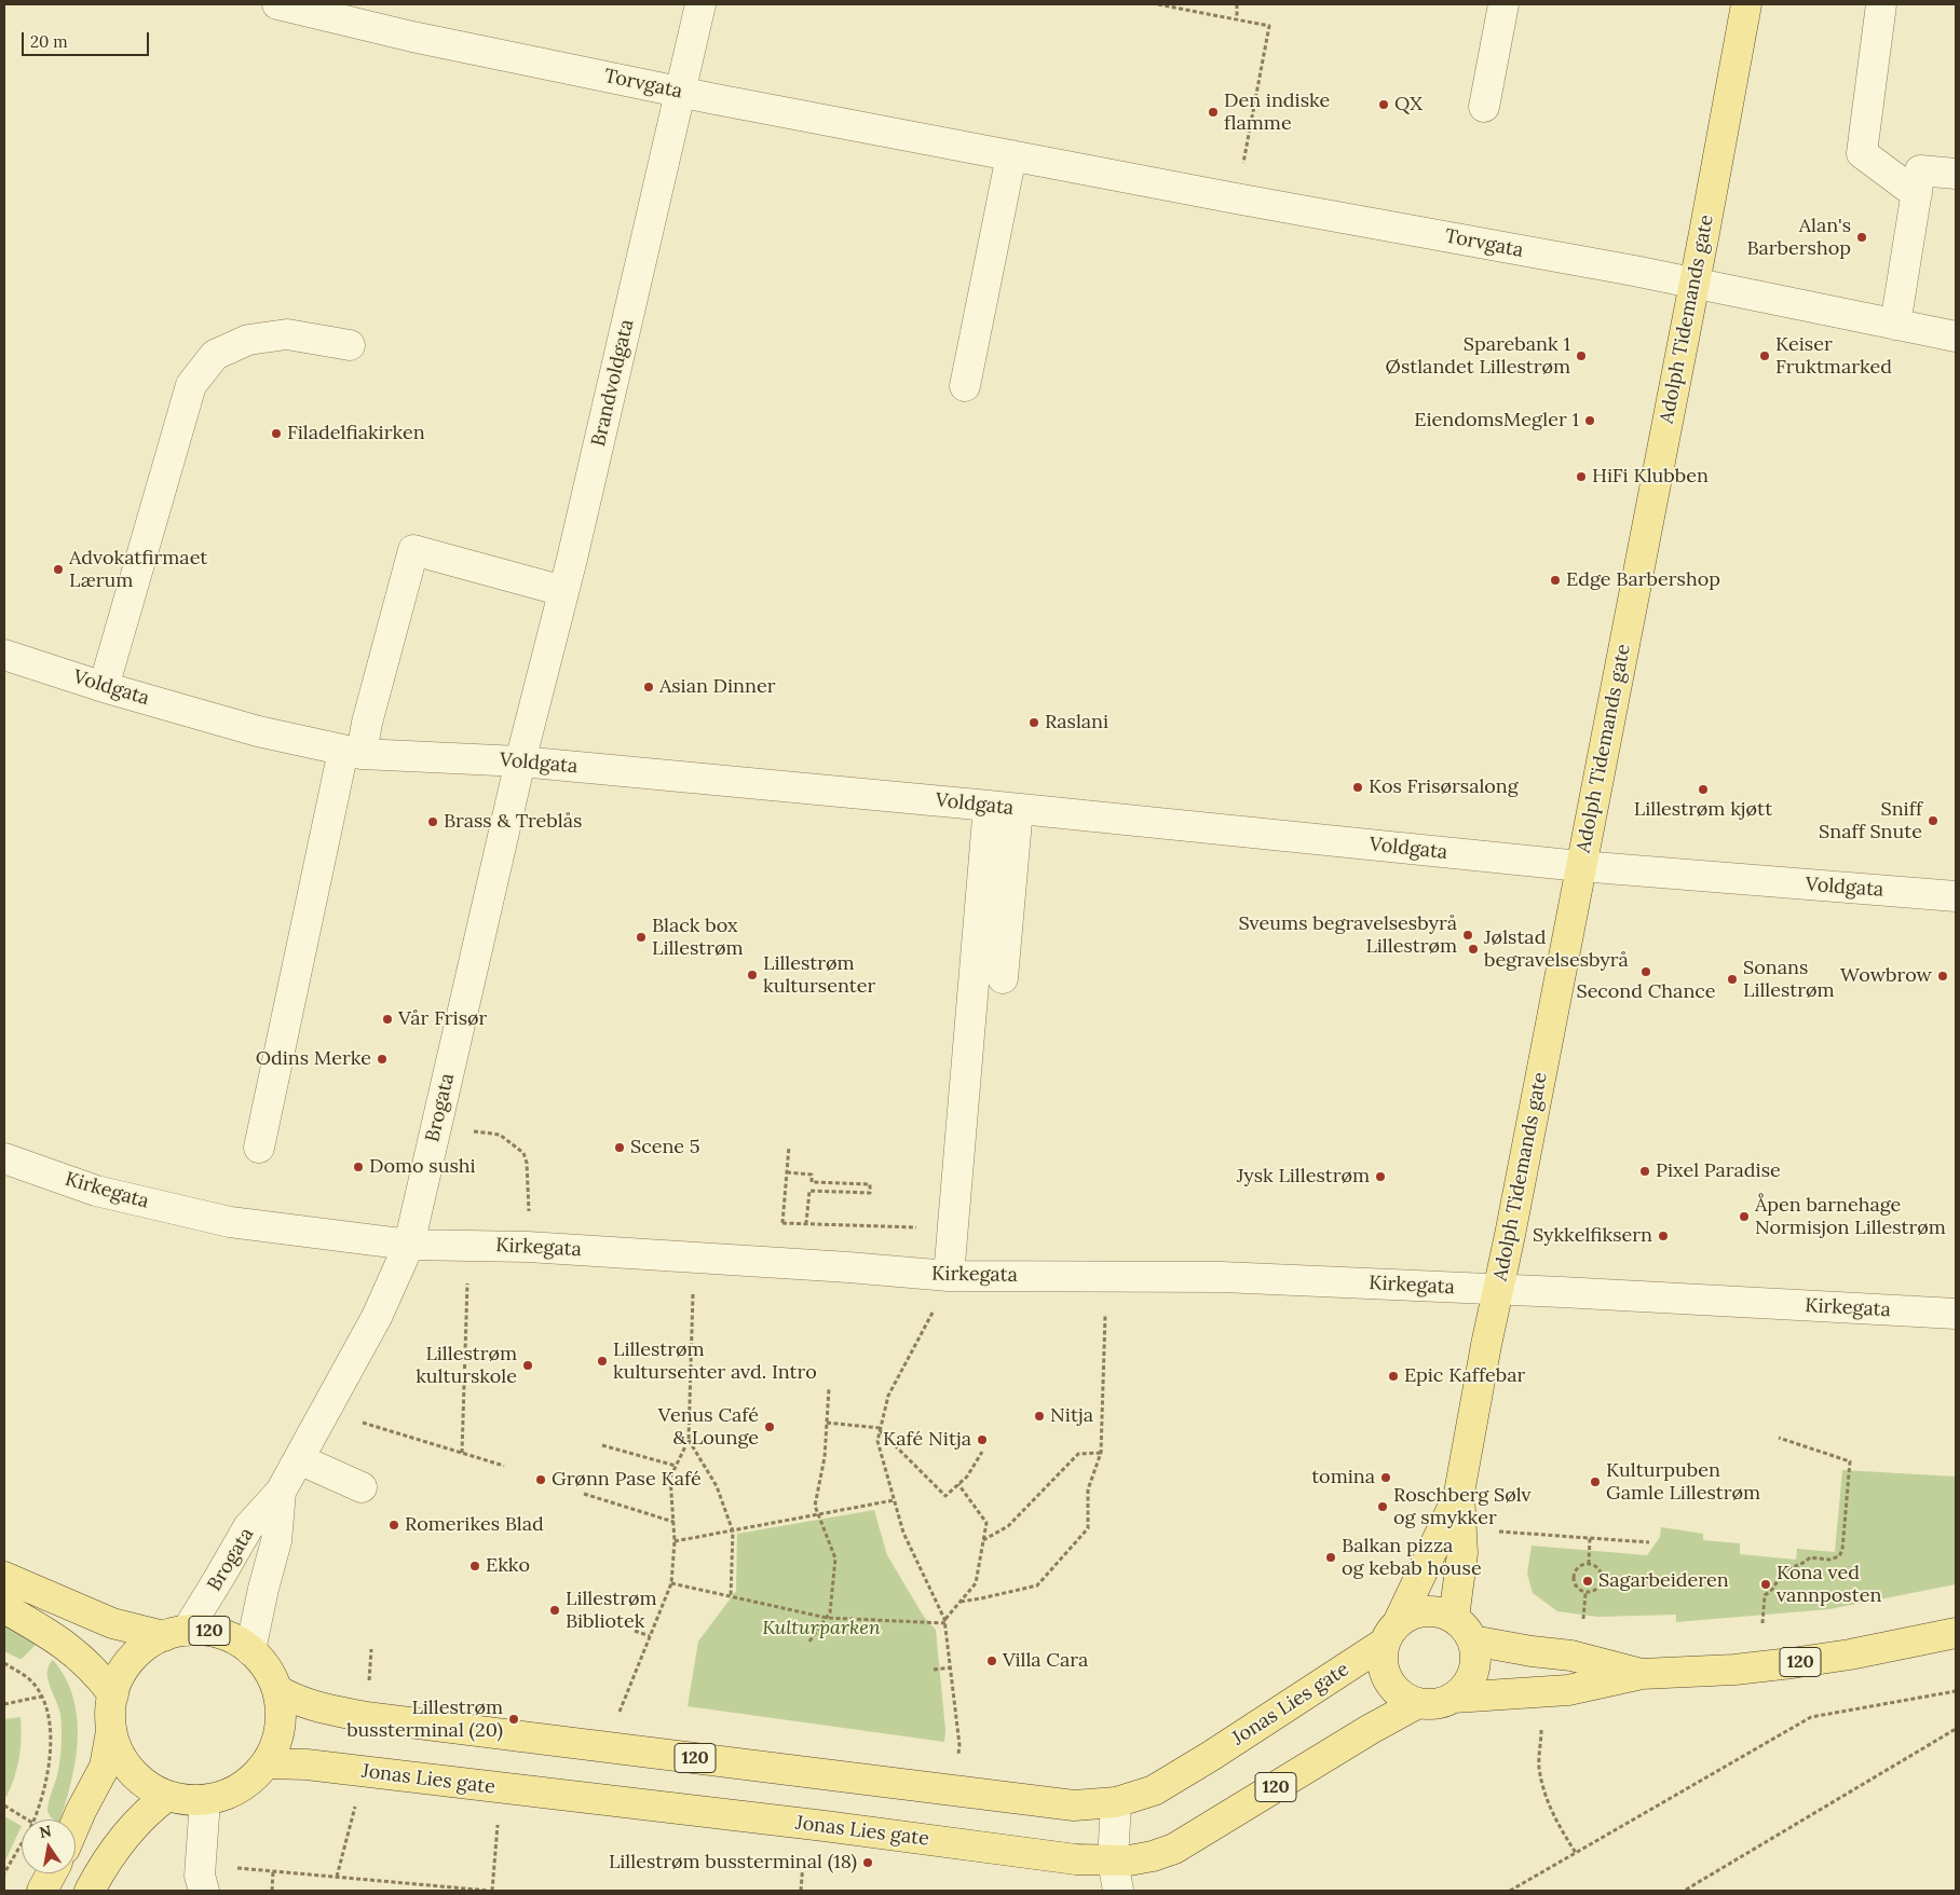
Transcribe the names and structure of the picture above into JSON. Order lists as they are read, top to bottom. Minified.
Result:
{"streets":{"main road":["Adolph Tidemands gate","120","Jonas Lies gate"],"street":["Torvgata","Brandvoldgata","Voldgata","Brogata","Kirkegata"]},"crossings":[["Torvgata","Adolph Tidemands gate"],["Torvgata","Brandvoldgata"],["Adolph Tidemands gate","Voldgata"],["Adolph Tidemands gate","Kirkegata"],["Adolph Tidemands gate","120"],["Adolph Tidemands gate","Jonas Lies gate"],["Brandvoldgata","Voldgata"],["Brandvoldgata","Brogata"],["Voldgata","Brogata"],["Brogata","Kirkegata"],["Brogata","120"],["Brogata","Jonas Lies gate"],["120","Jonas Lies gate"]],"parks":["Kulturparken"],"places":["QX","Den indiske flamme","Alan's Barbershop","Sparebank 1 Østlandet Lillestrøm","Keiser Fruktmarked","EiendomsMegler 1","Filadelfiakirken","HiFi Klubben","Advokatfirmaet Lærum","Edge Barbershop","Asian Dinner","Raslani","Kos Frisørsalong","Lillestrøm kjøtt","Sniff Snaff Snute","Brass & Treblås","Sveums begravelsesbyrå Lillestrøm","Black box Lillestrøm","Jølstad begravelsesbyrå","Second Chance","Lillestrøm kultursenter","Wowbrow","Sonans Lillestrøm","Vår Frisør","Odins Merke","Scene 5","Domo sushi","Pixel Paradise","Jysk Lillestrøm","Åpen barnehage Normisjon Lillestrøm","Sykkelfiksern","Lillestrøm kultursenter avd. Intro","Lillestrøm kulturskole","Epic Kaffebar","Nitja","Venus Café & Lounge","Kafé Nitja","tomina","Grønn Pase Kafé","Kulturpuben Gamle Lillestrøm","Roschberg Sølv og smykker","Romerikes Blad","Balkan pizza og kebab house","Ekko","Sagarbeideren","Kona ved vannposten","Lillestrøm Bibliotek","Villa Cara","Lillestrøm bussterminal (20)","Lillestrøm bussterminal (18)"],"scale_bar":"20 m","north":"top"}
